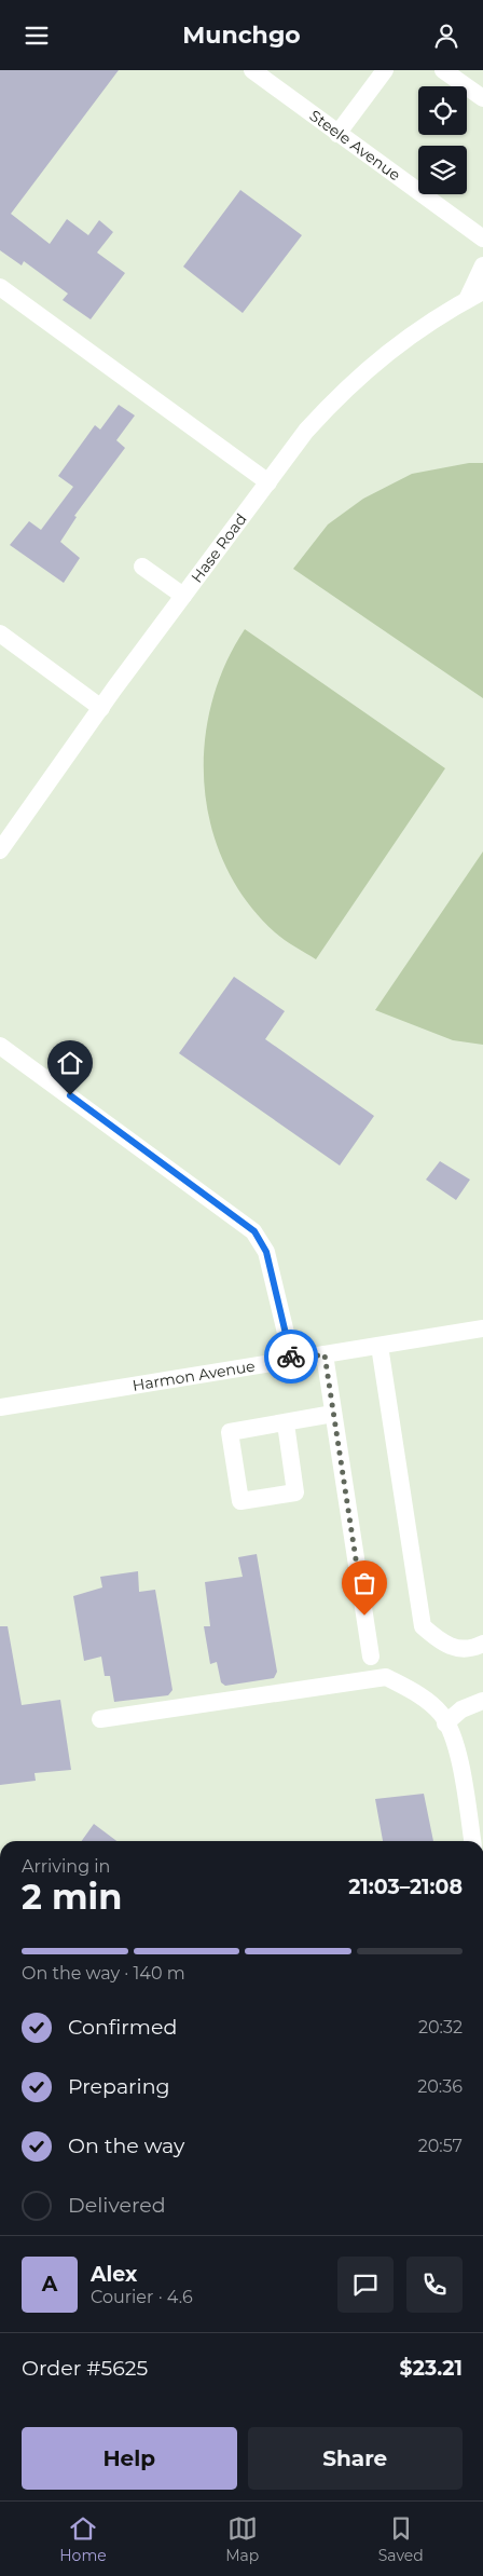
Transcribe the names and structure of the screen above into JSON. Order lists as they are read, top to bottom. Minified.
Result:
{"streets":{"street":["Steele Avenue","Hase Road","Harmon Avenue"]},"page":{"header":"Munchgo","heading":["2 min","Arriving in","21:03–21:08"],"panel":["Alex","Courier · 4.6","Order #5625","$23.21"],"bar":"On the way · 140 m","list":[["Confirmed","20:32"],["Preparing","20:36"],["On the way","20:57"],"Delivered"],"round":"A","buttons":["Help","Share"],"tabs":["Home","Map","Saved"]}}
